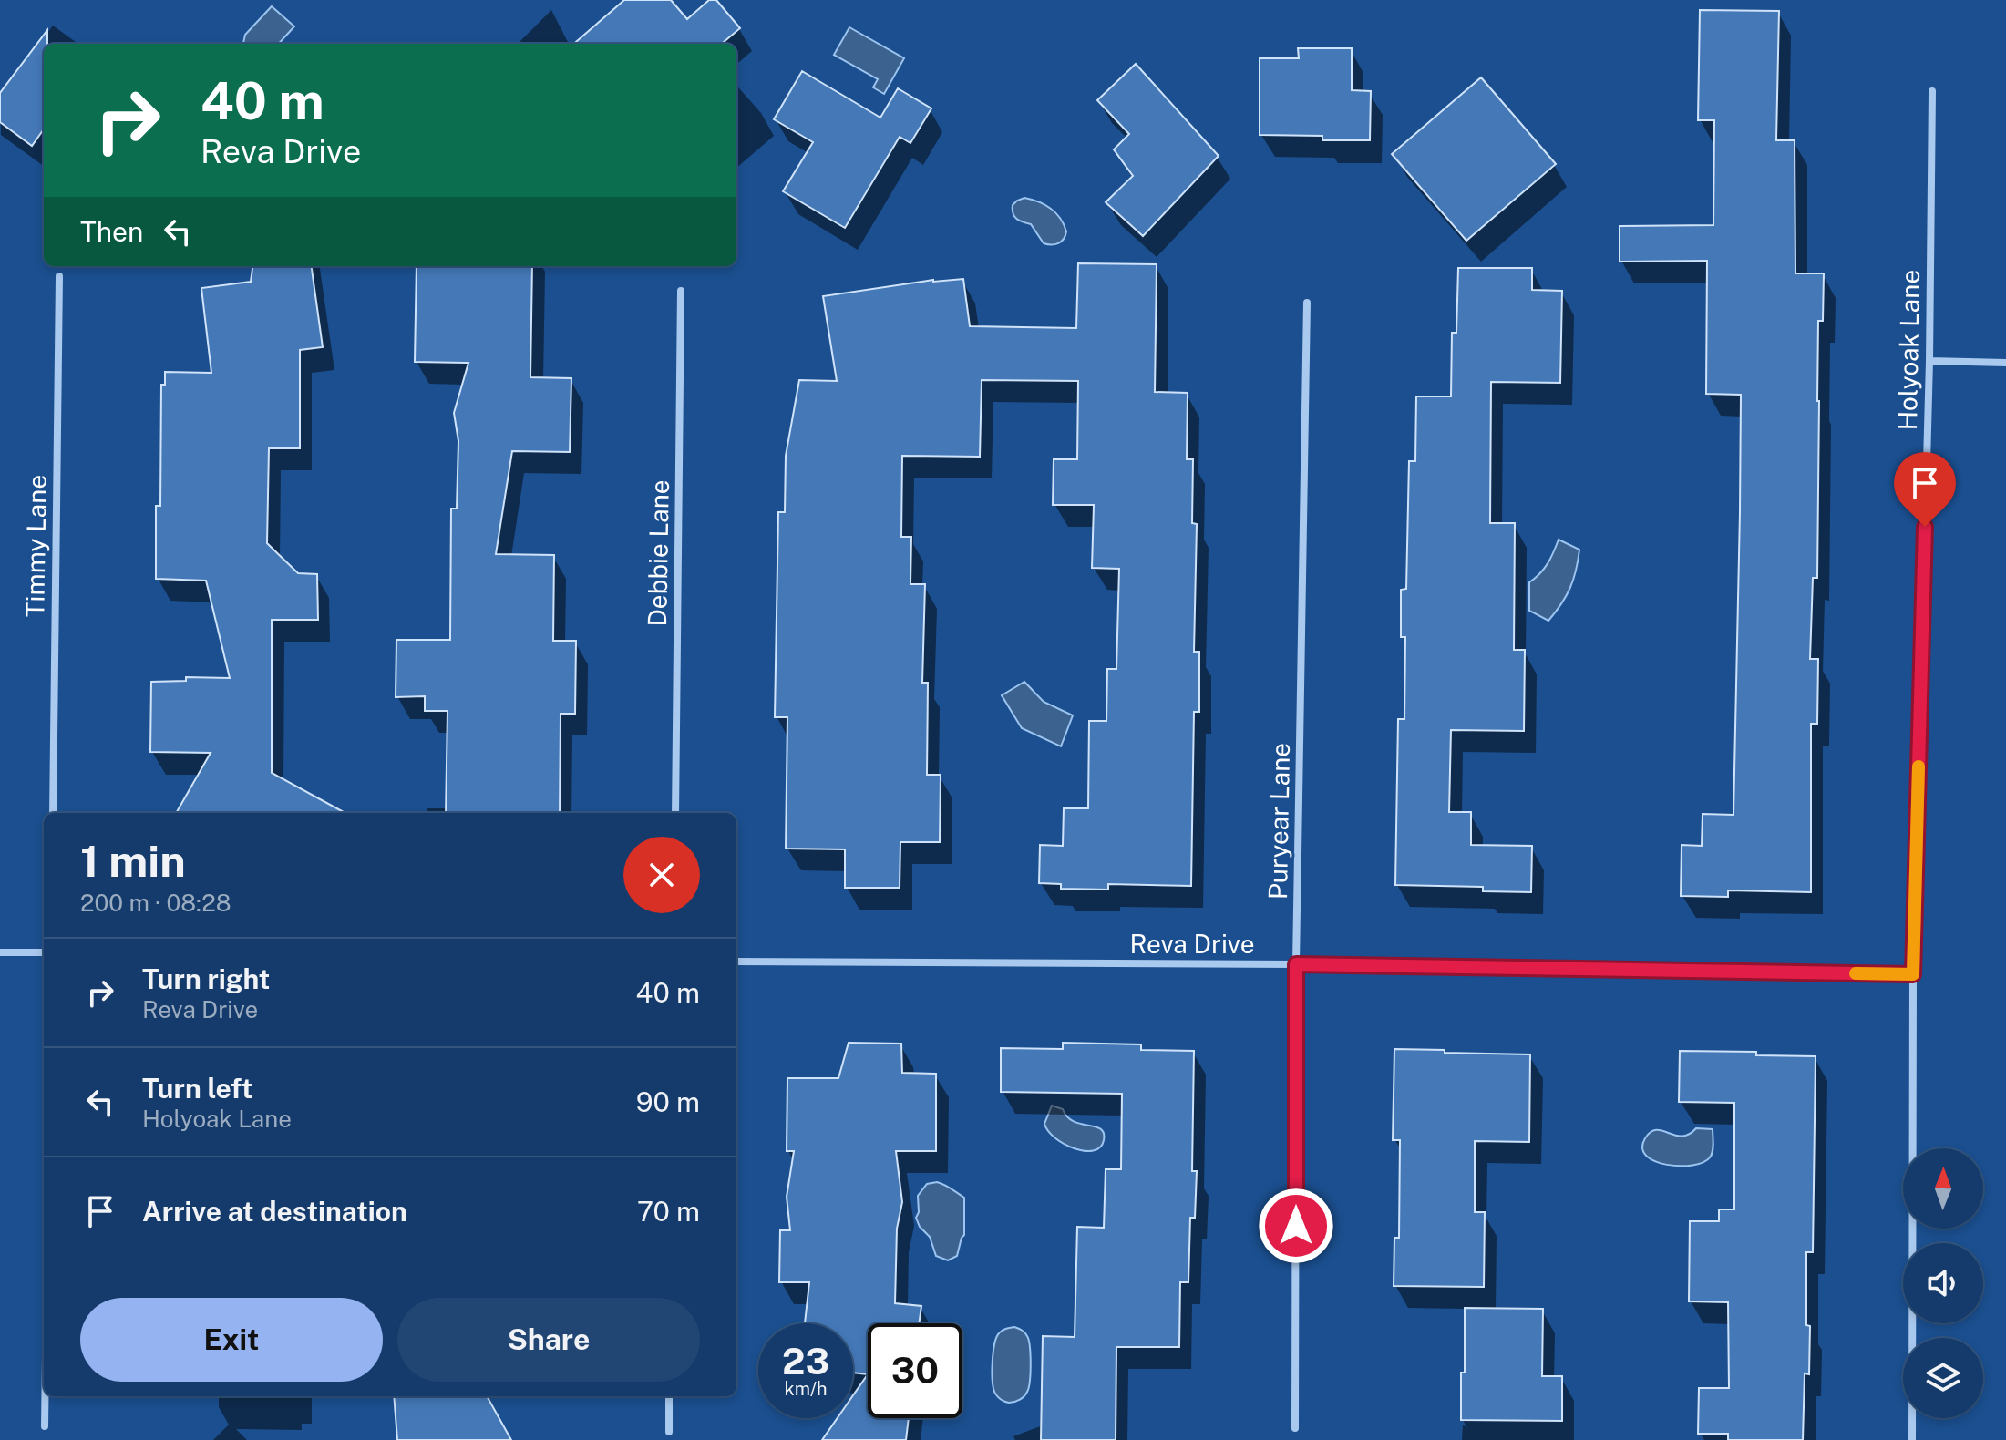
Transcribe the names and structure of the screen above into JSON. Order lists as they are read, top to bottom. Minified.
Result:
{"streets":{"street":["Holyoak Lane","Timmy Lane","Debbie Lane","Puryear Lane","Reva Drive"]},"crossings":[["Holyoak Lane","Reva Drive"],["Puryear Lane","Reva Drive"]],"north":"top","page":{"turn":["40 m","Reva Drive"],"then":"Then","heading":["1 min","200 m · 08:28"],"list":[{"name":"Turn right","note":"Reva Drive","value":"40 m"},{"name":"Turn left","note":"Holyoak Lane","value":"90 m"},{"name":"Arrive at destination","value":"70 m"}],"buttons":["Exit","Share"],"speed":"23 km/h","limit":"30"}}
